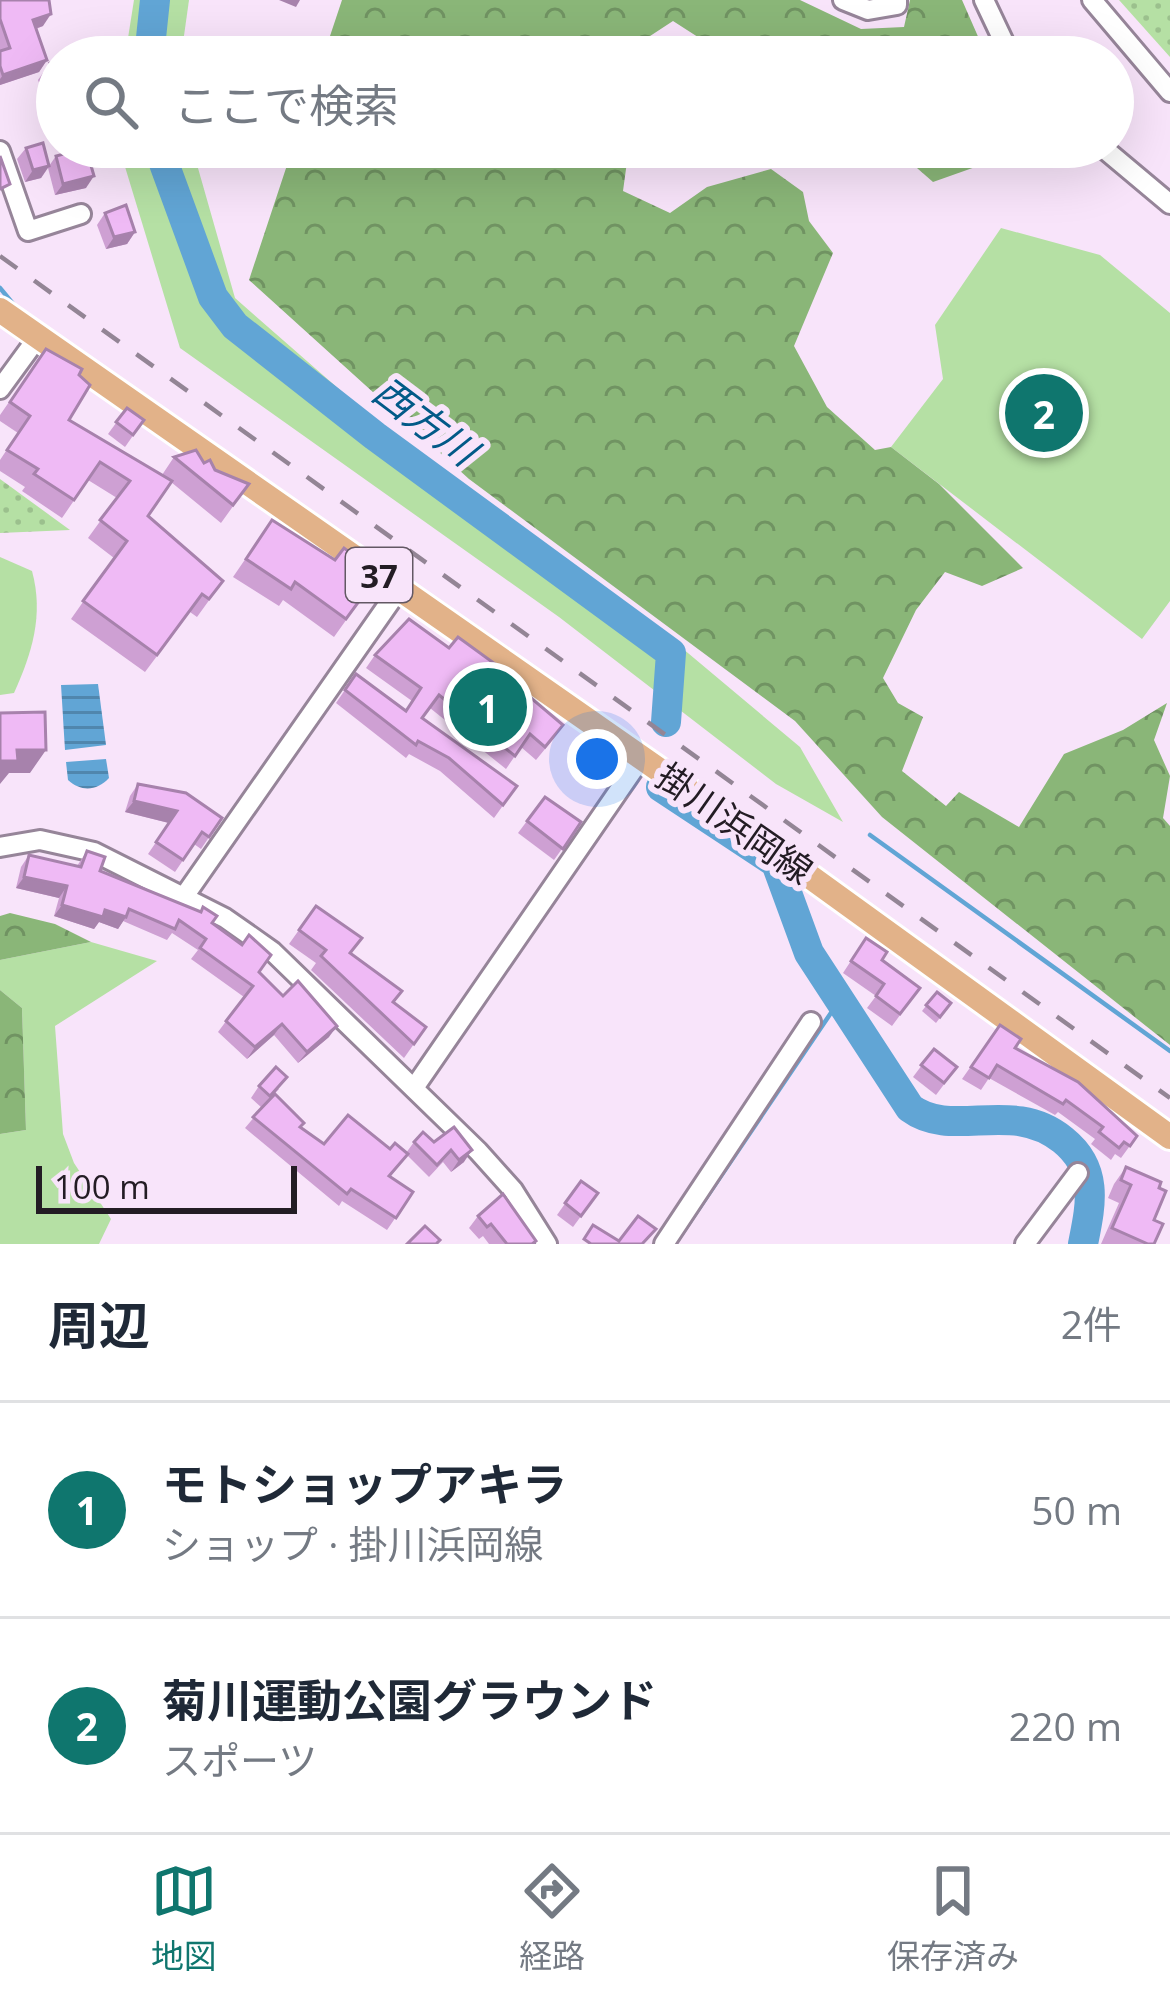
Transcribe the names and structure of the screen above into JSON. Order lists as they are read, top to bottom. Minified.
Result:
{"streets":{"main road":["37","掛川浜岡線"]},"water":["西方川"],"scale_bar":"100 m","page":{"search":"ここで検索","pins":["2","1"],"scale":"100 m","heading":["周辺","2件"],"list":[{"mark":"1","name":"モトショップアキラ","note":"ショップ · 掛川浜岡線","value":"50 m"},{"mark":"2","name":"菊川運動公園グラウンド","note":"スポーツ","value":"220 m"}],"nav":["地図","経路","保存済み"]}}
